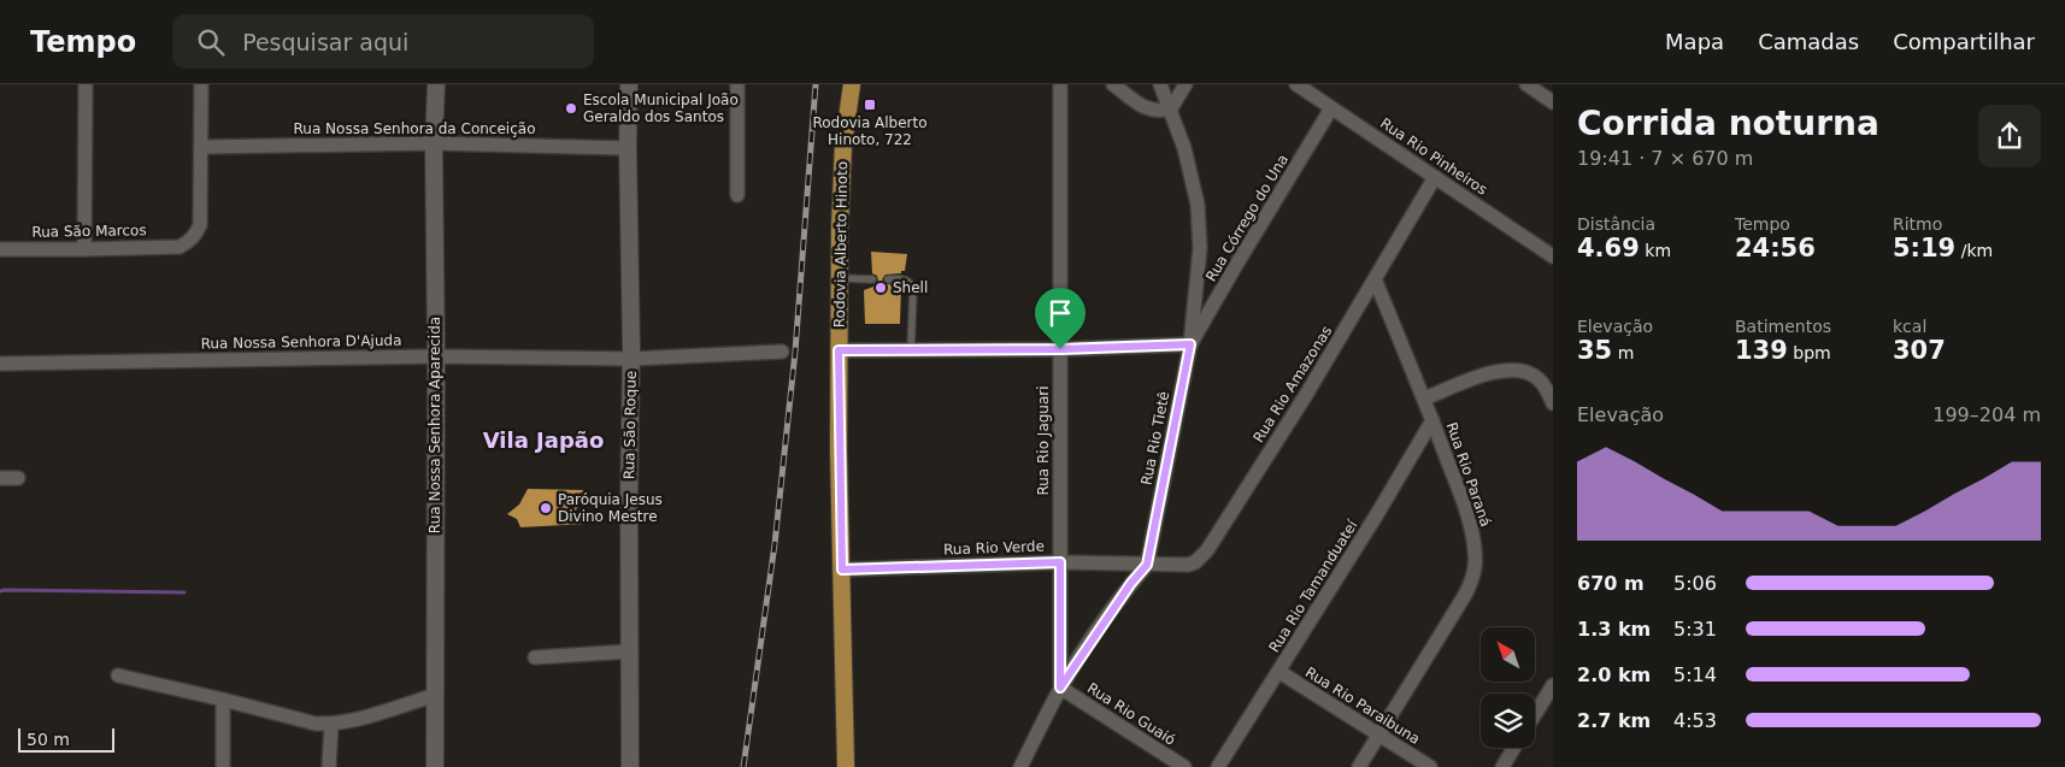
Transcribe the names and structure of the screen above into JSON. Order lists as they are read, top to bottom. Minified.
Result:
{"streets":{"main road":["Rodovia Alberto Hinoto"],"street":["Rua Nossa Senhora da Conceição","Rua Rio Pinheiros","Rua Córrego do Una","Rua São Marcos","Rua Nossa Senhora D'Ajuda","Rua Rio Amazonas","Rua Nossa Senhora Aparecida","Rua São Roque","Rua Rio Tietê","Rua Rio Jaguari","Rua Rio Paraná","Rua Rio Verde","Rua Rio Tamanduateí","Rua Rio Paraibuna","Rua Rio Guaió"]},"crossings":[["Rua Nossa Senhora da Conceição","Rua São Marcos"],["Rua Nossa Senhora da Conceição","Rua Nossa Senhora Aparecida"],["Rua Nossa Senhora da Conceição","Rua São Roque"],["Rua Rio Pinheiros","Rua Córrego do Una"],["Rua Rio Pinheiros","Rua Rio Amazonas"],["Rua Córrego do Una","Rua Rio Tietê"],["Rodovia Alberto Hinoto","Rua Rio Verde"],["Rua Nossa Senhora D'Ajuda","Rua Nossa Senhora Aparecida"],["Rua Nossa Senhora D'Ajuda","Rua São Roque"],["Rua Rio Amazonas","Rua Rio Tietê"],["Rua Rio Amazonas","Rua Rio Paraná"],["Rua Rio Amazonas","Rua Rio Verde"],["Rua Rio Tietê","Rua Rio Jaguari"],["Rua Rio Tietê","Rua Rio Verde"],["Rua Rio Tietê","Rua Rio Guaió"],["Rua Rio Jaguari","Rua Rio Verde"],["Rua Rio Jaguari","Rua Rio Guaió"],["Rua Rio Paraná","Rua Rio Tamanduateí"],["Rua Rio Paraná","Rua Rio Paraibuna"],["Rua Rio Tamanduateí","Rua Rio Paraibuna"]],"districts":["Vila Japão"],"places":{"transit":["Rodovia Alberto Hinoto, 722"],"other":["Escola Municipal João Geraldo dos Santos","Shell","Paróquia Jesus Divino Mestre"]},"scale_bar":"50 m","north":"top left","page":{"header":"Tempo","search":"Pesquisar aqui","nav":["Mapa","Camadas","Compartilhar"],"heading":["Corrida noturna","19:41 · 7 × 670 m"],"stats":[["Distância","4.69 km"],["Tempo","24:56"],["Ritmo","5:19 /km"],["Elevação","35 m"],["Batimentos","139 bpm"],["kcal","307"]],"chart":["Elevação","199–204 m"],"list":[{"name":"670 m","note":"5:06"},{"name":"1.3 km","note":"5:31"},{"name":"2.0 km","note":"5:14"},{"name":"2.7 km","note":"4:53"}],"scale":"50 m"}}
